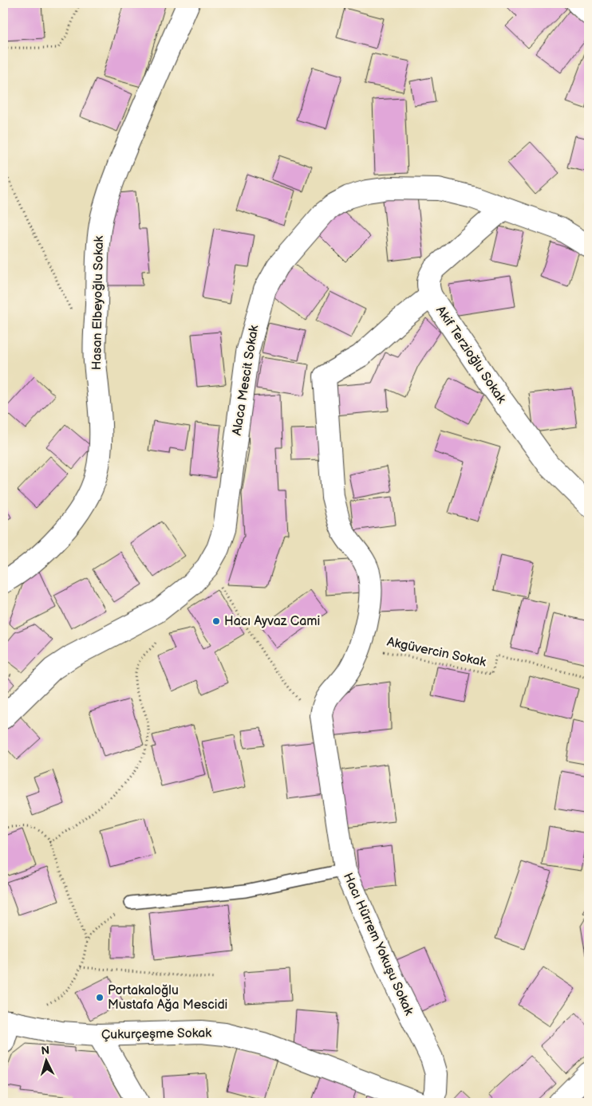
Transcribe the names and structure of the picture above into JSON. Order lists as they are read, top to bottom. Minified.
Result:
{"streets":{"street":["Hasan Elbeyoğlu Sokak","Akif Terzioğlu Sokak","Alaca Mescit Sokak","Hacı Hürrem Yokuşu Sokak","Çukurçeşme Sokak"],"path":["Akgüvercin Sokak"]},"crossings":[["Akif Terzioğlu Sokak","Alaca Mescit Sokak"],["Akif Terzioğlu Sokak","Hacı Hürrem Yokuşu Sokak"],["Akgüvercin Sokak","Hacı Hürrem Yokuşu Sokak"]],"places":["Hacı Ayvaz Cami","Portakaloğlu Mustafa Ağa Mescidi"],"north":"top"}
